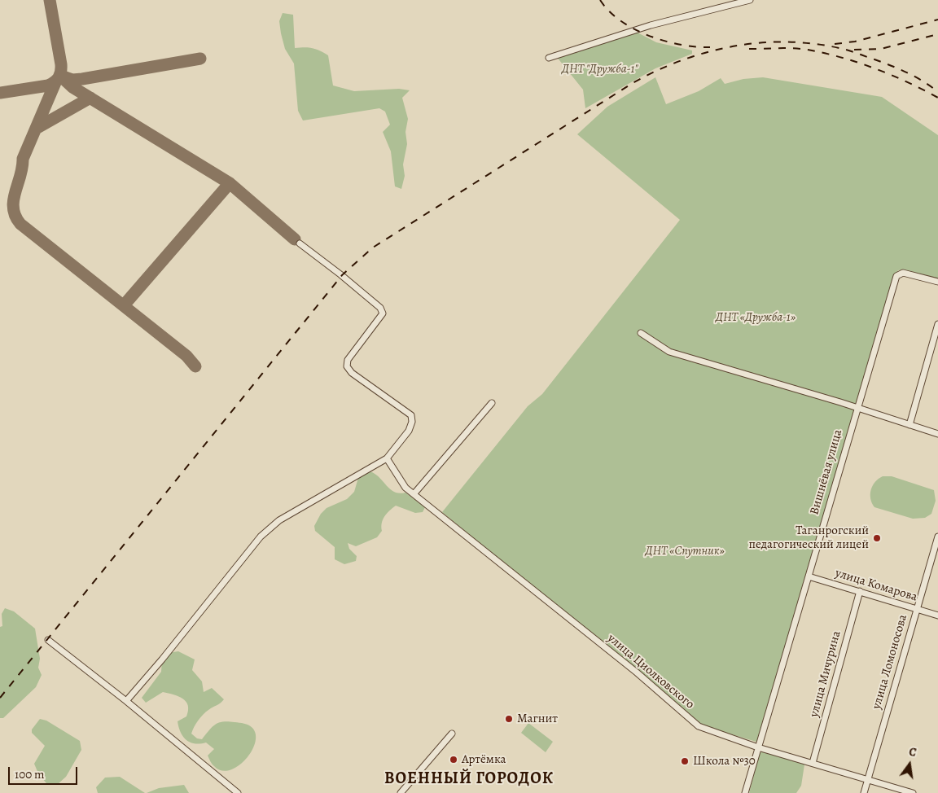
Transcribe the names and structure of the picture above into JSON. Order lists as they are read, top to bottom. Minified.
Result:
{"streets":{"street":["Вишнёвая улица","улица Комарова","улица Ломоносова","улица Циолковского","улица Мичурина"]},"crossings":[["Вишнёвая улица","улица Комарова"],["Вишнёвая улица","улица Циолковского"],["улица Комарова","улица Ломоносова"],["улица Комарова","улица Мичурина"],["улица Ломоносова","улица Циолковского"],["улица Циолковского","улица Мичурина"]],"districts":["ВОЕННЫЙ ГОРОДОК"],"parks":["ДНТ \"Дружба-1\"","ДНТ «Дружба-1»","ДНТ «Спутник»"],"places":["Таганрогский педагогический лицей","Магнит","Артёмка","Школа №30"],"scale_bar":"100 m","north":"top"}
